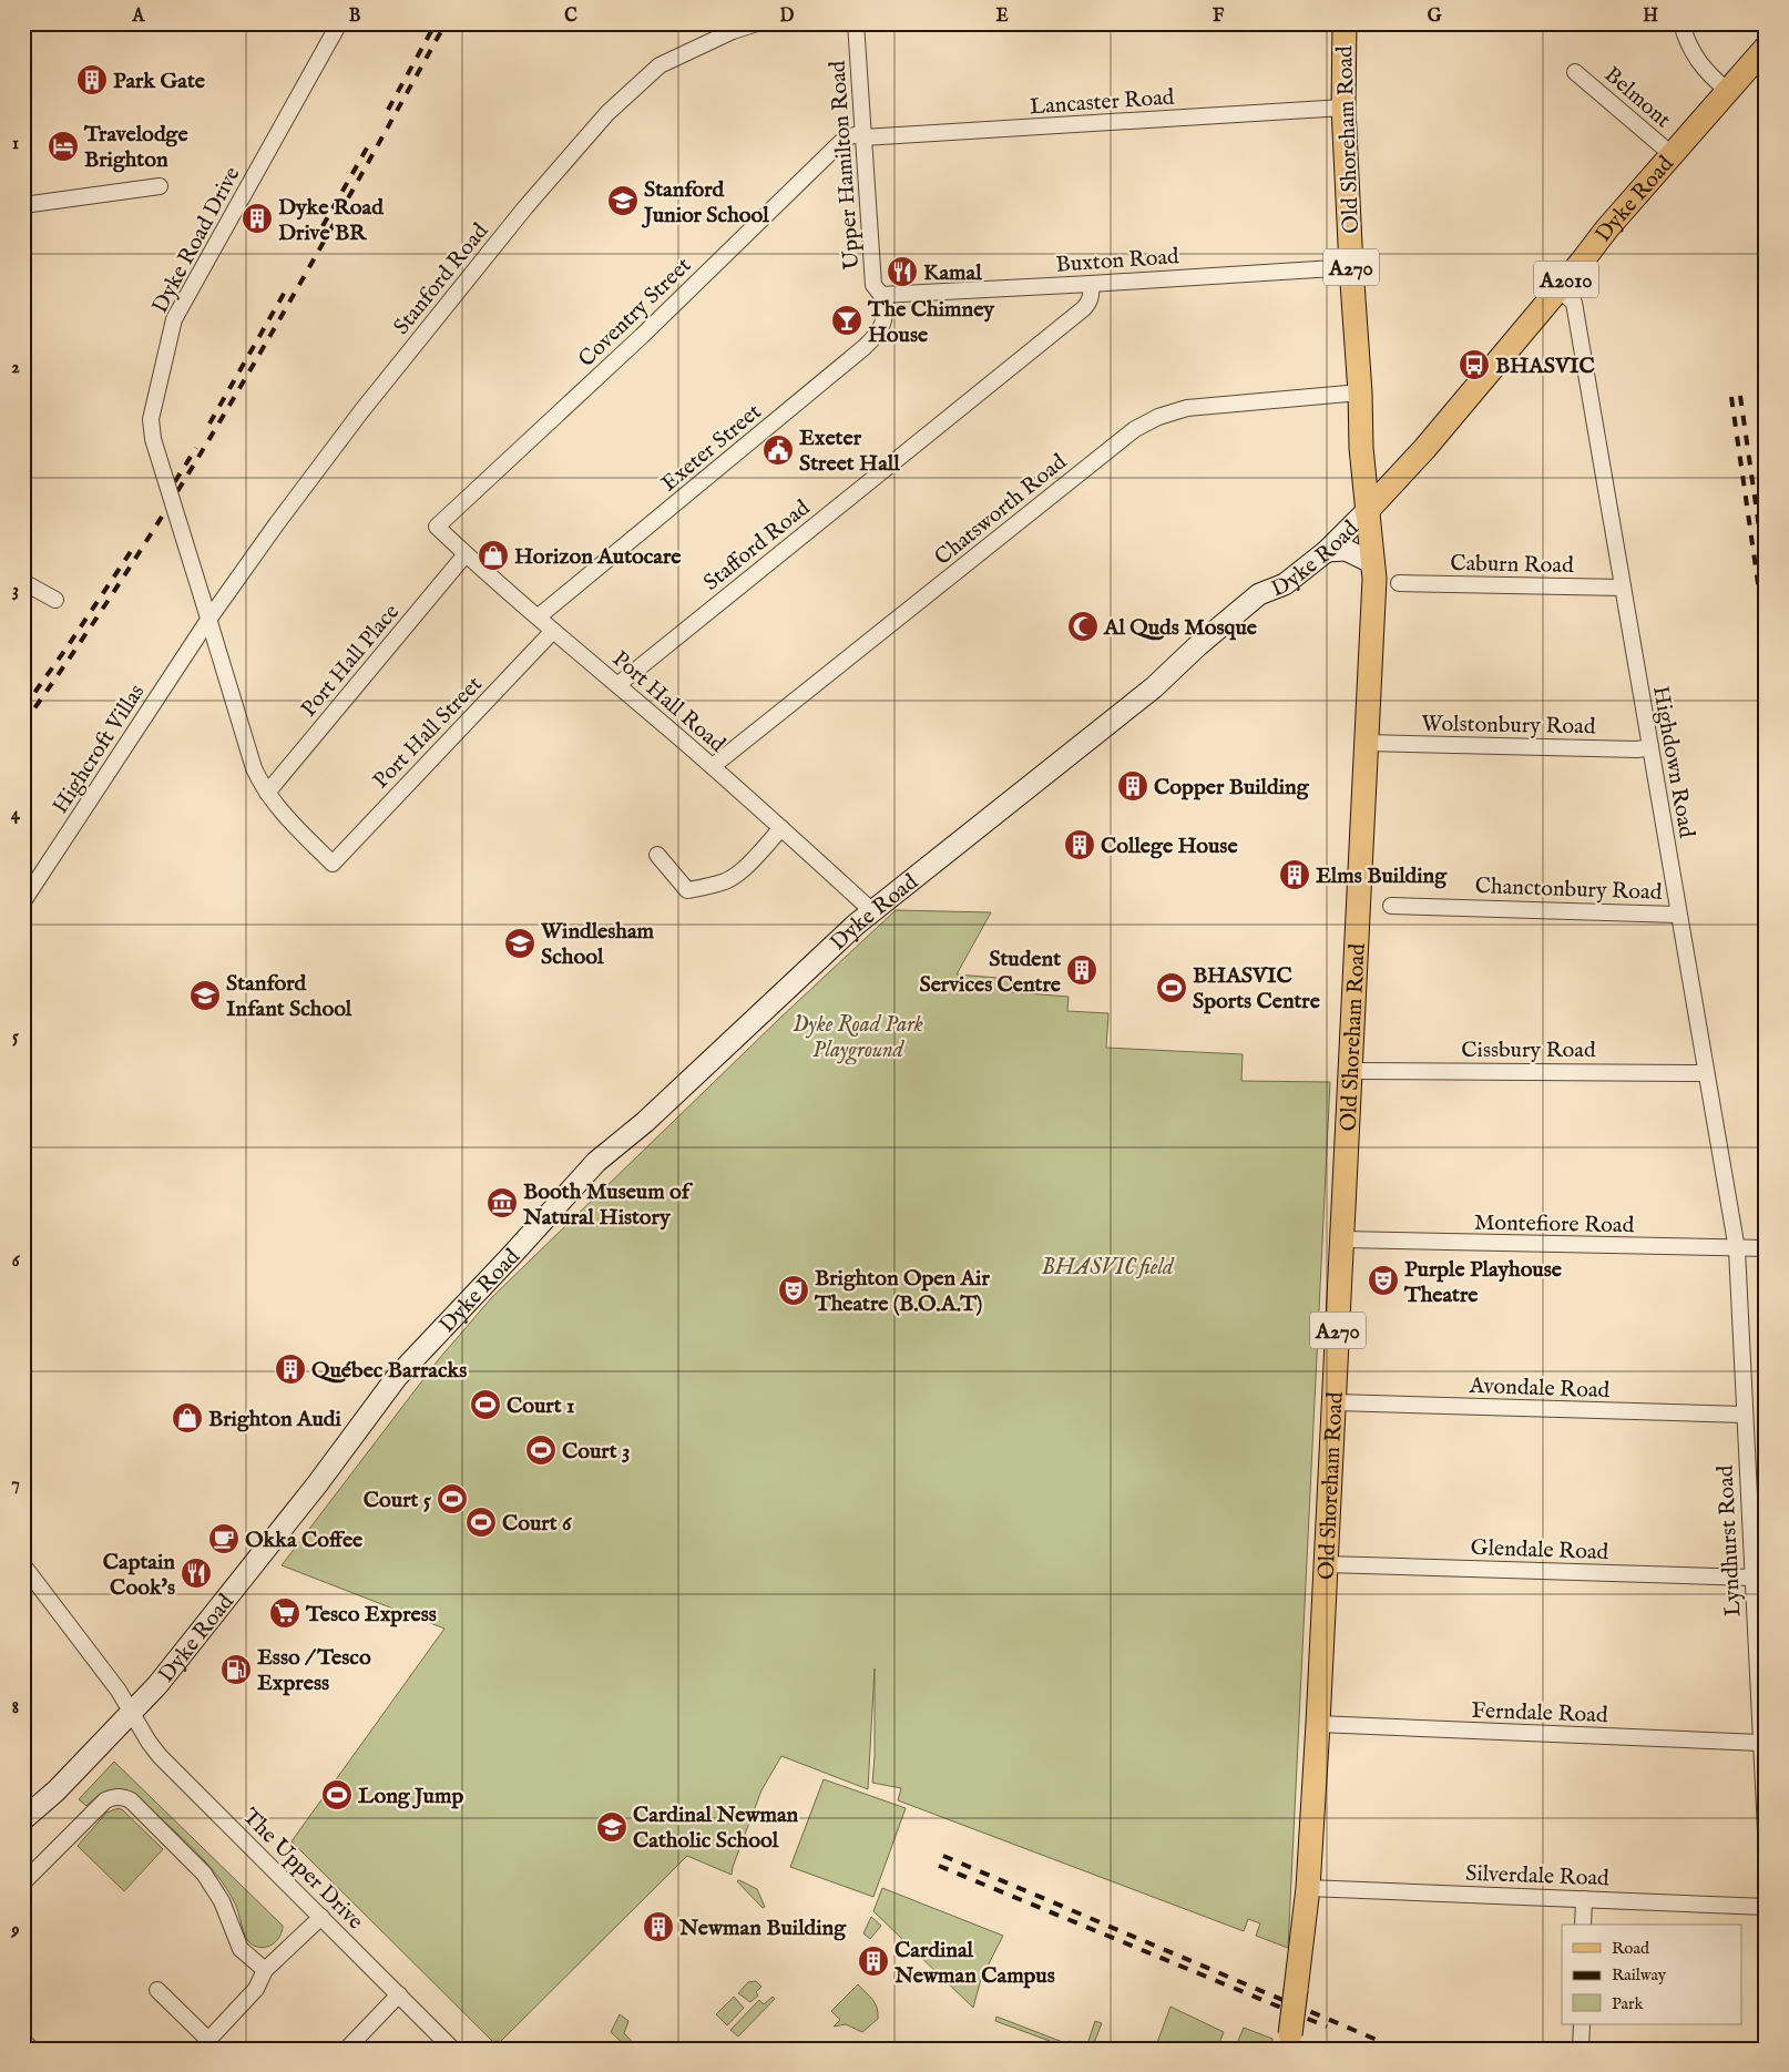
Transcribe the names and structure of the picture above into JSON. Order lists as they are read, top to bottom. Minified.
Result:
{"streets":{"main road":["Old Shoreham Road","Dyke Road","A270","A2010"],"street":["Belmont","Lancaster Road","Upper Hamilton Road","Dyke Road Drive","Buxton Road","Stanford Road","Coventry Street","Exeter Street","Chatsworth Road","Stafford Road","Caburn Road","Port Hall Place","Port Hall Road","Wolstonbury Road","Port Hall Street","Highcroft Villas","Highdown Road","Chanctonbury Road","Cissbury Road","Montefiore Road","Avondale Road","Lyndhurst Road","Glendale Road","Ferndale Road","The Upper Drive","Silverdale Road"]},"crossings":[["Belmont","Dyke Road"],["Lancaster Road","Old Shoreham Road"],["Lancaster Road","Upper Hamilton Road"],["Lancaster Road","Coventry Street"],["Old Shoreham Road","Dyke Road"],["Old Shoreham Road","Buxton Road"],["Old Shoreham Road","Chatsworth Road"],["Old Shoreham Road","Wolstonbury Road"],["Old Shoreham Road","Cissbury Road"],["Old Shoreham Road","Montefiore Road"],["Old Shoreham Road","Avondale Road"],["Old Shoreham Road","Glendale Road"],["Old Shoreham Road","Ferndale Road"],["Old Shoreham Road","Silverdale Road"],["Upper Hamilton Road","Buxton Road"],["Upper Hamilton Road","Coventry Street"],["Upper Hamilton Road","Exeter Street"],["Dyke Road","Port Hall Road"],["Dyke Road","Highdown Road"],["Dyke Road","The Upper Drive"],["Dyke Road Drive","Stanford Road"],["Dyke Road Drive","Port Hall Place"],["Dyke Road Drive","Port Hall Street"],["Dyke Road Drive","Highcroft Villas"],["Buxton Road","Exeter Street"],["Buxton Road","Stafford Road"],["Stanford Road","Highcroft Villas"],["Coventry Street","Port Hall Road"],["Exeter Street","Port Hall Road"],["Chatsworth Road","Port Hall Road"],["Stafford Road","Port Hall Road"],["Caburn Road","Highdown Road"],["Port Hall Place","Port Hall Road"],["Port Hall Road","Port Hall Street"],["Wolstonbury Road","Highdown Road"],["Highdown Road","Chanctonbury Road"],["Highdown Road","Cissbury Road"],["Highdown Road","Montefiore Road"],["Highdown Road","Lyndhurst Road"],["Montefiore Road","Lyndhurst Road"],["Avondale Road","Lyndhurst Road"],["Lyndhurst Road","Glendale Road"],["Lyndhurst Road","Ferndale Road"]],"parks":["Dyke Road Park Playground","BHASVIC field"],"places":{"building":["Park Gate","Dyke Road Drive BR","Copper Building","College House","Elms Building","Student Services Centre","Québec Barracks","Newman Building","Cardinal Newman Campus"],"hotel":["Travelodge Brighton"],"school or university":["Stanford Junior School","Windlesham School","Stanford Infant School","Cardinal Newman Catholic School"],"restaurant":["Kamal","Captain Cook's"],"bar":["The Chimney House"],"bus stop":["BHASVIC"],"public building":["Exeter Street Hall"],"shop":["Horizon Autocare","Brighton Audi"],"mosque":["Al Quds Mosque"],"sports":["BHASVIC Sports Centre","Court 1","Court 3","Court 5","Court 6","Long Jump"],"museum":["Booth Museum of Natural History"],"theatre":["Purple Playhouse Theatre","Brighton Open Air Theatre (B.O.A.T)"],"cafe":["Okka Coffee"],"supermarket":["Tesco Express"],"fuel station":["Esso / Tesco Express"]},"legend":["Road","Railway","Park"],"grid":{"columns":["A","B","C","D","E","F","G","H"],"rows":["1","2","3","4","5","6","7","8","9"]}}
